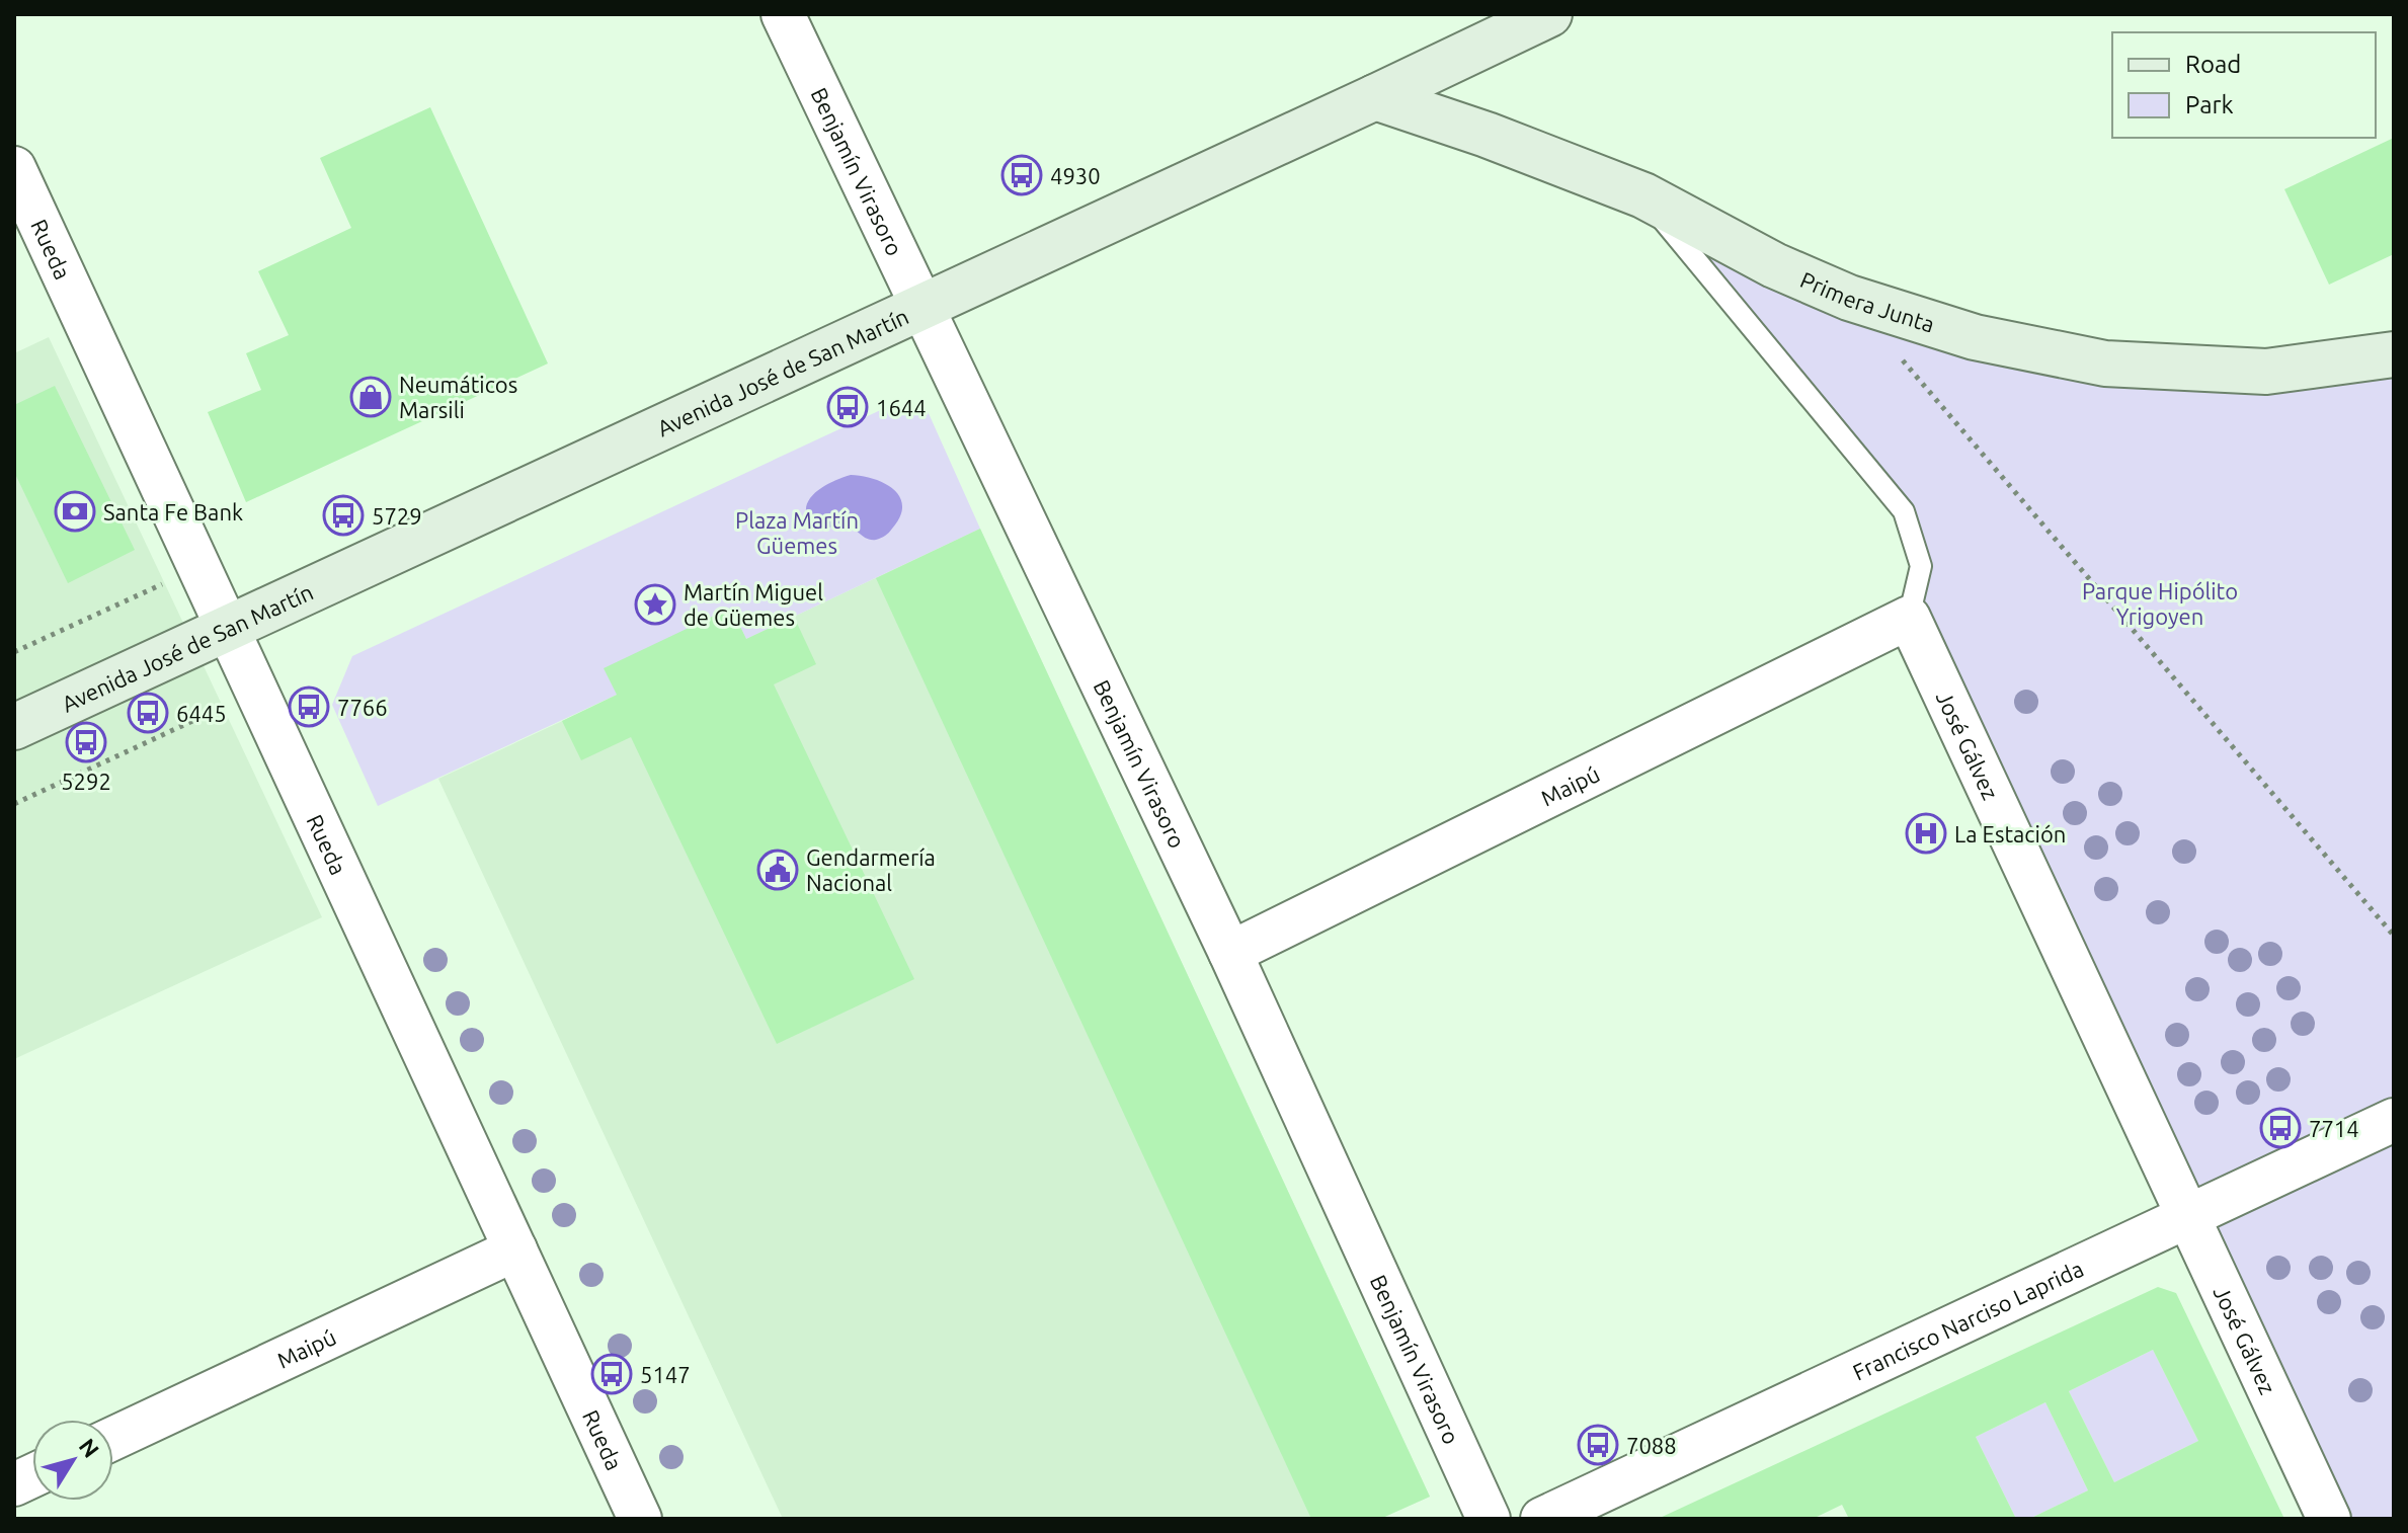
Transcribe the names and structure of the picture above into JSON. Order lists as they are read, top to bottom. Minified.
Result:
{"streets":{"main road":["Primera Junta","Avenida José de San Martín"],"street":["Benjamín Virasoro","Rueda","José Gálvez","Maipú","Francisco Narciso Laprida"]},"crossings":[["Benjamín Virasoro","Avenida José de San Martín"],["Benjamín Virasoro","Maipú"],["Rueda","Avenida José de San Martín"],["Rueda","Maipú"],["Primera Junta","Avenida José de San Martín"],["José Gálvez","Maipú"],["José Gálvez","Francisco Narciso Laprida"]],"parks":["Plaza Martín Güemes","Parque Hipólito Yrigoyen"],"places":{"bus stop":["4930","1644","5729","7766","6445","5292","7714","5147","7088"],"shop":["Neumáticos Marsili"],"bank":["Santa Fe Bank"],"place":["Martín Miguel de Güemes"],"hospital":["La Estación"],"public building":["Gendarmería Nacional"]},"legend":["Road","Park"],"north":"top right"}
